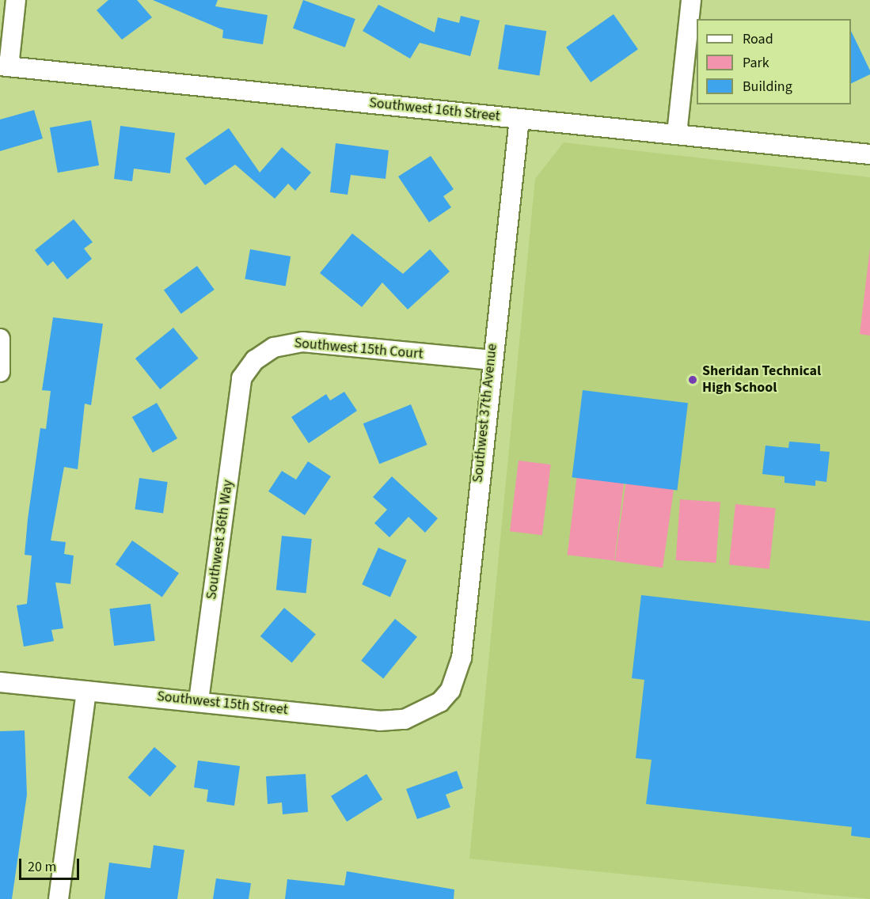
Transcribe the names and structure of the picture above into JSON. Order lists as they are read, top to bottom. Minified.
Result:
{"streets":{"street":["Southwest 16th Street","Southwest 15th Court","Southwest 37th Avenue","Southwest 36th Way","Southwest 15th Street"]},"crossings":[["Southwest 16th Street","Southwest 37th Avenue"],["Southwest 15th Court","Southwest 37th Avenue"],["Southwest 15th Court","Southwest 36th Way"],["Southwest 37th Avenue","Southwest 15th Street"],["Southwest 36th Way","Southwest 15th Street"]],"places":["Sheridan Technical High School"],"legend":["Road","Park","Building"],"scale_bar":"20 m"}
